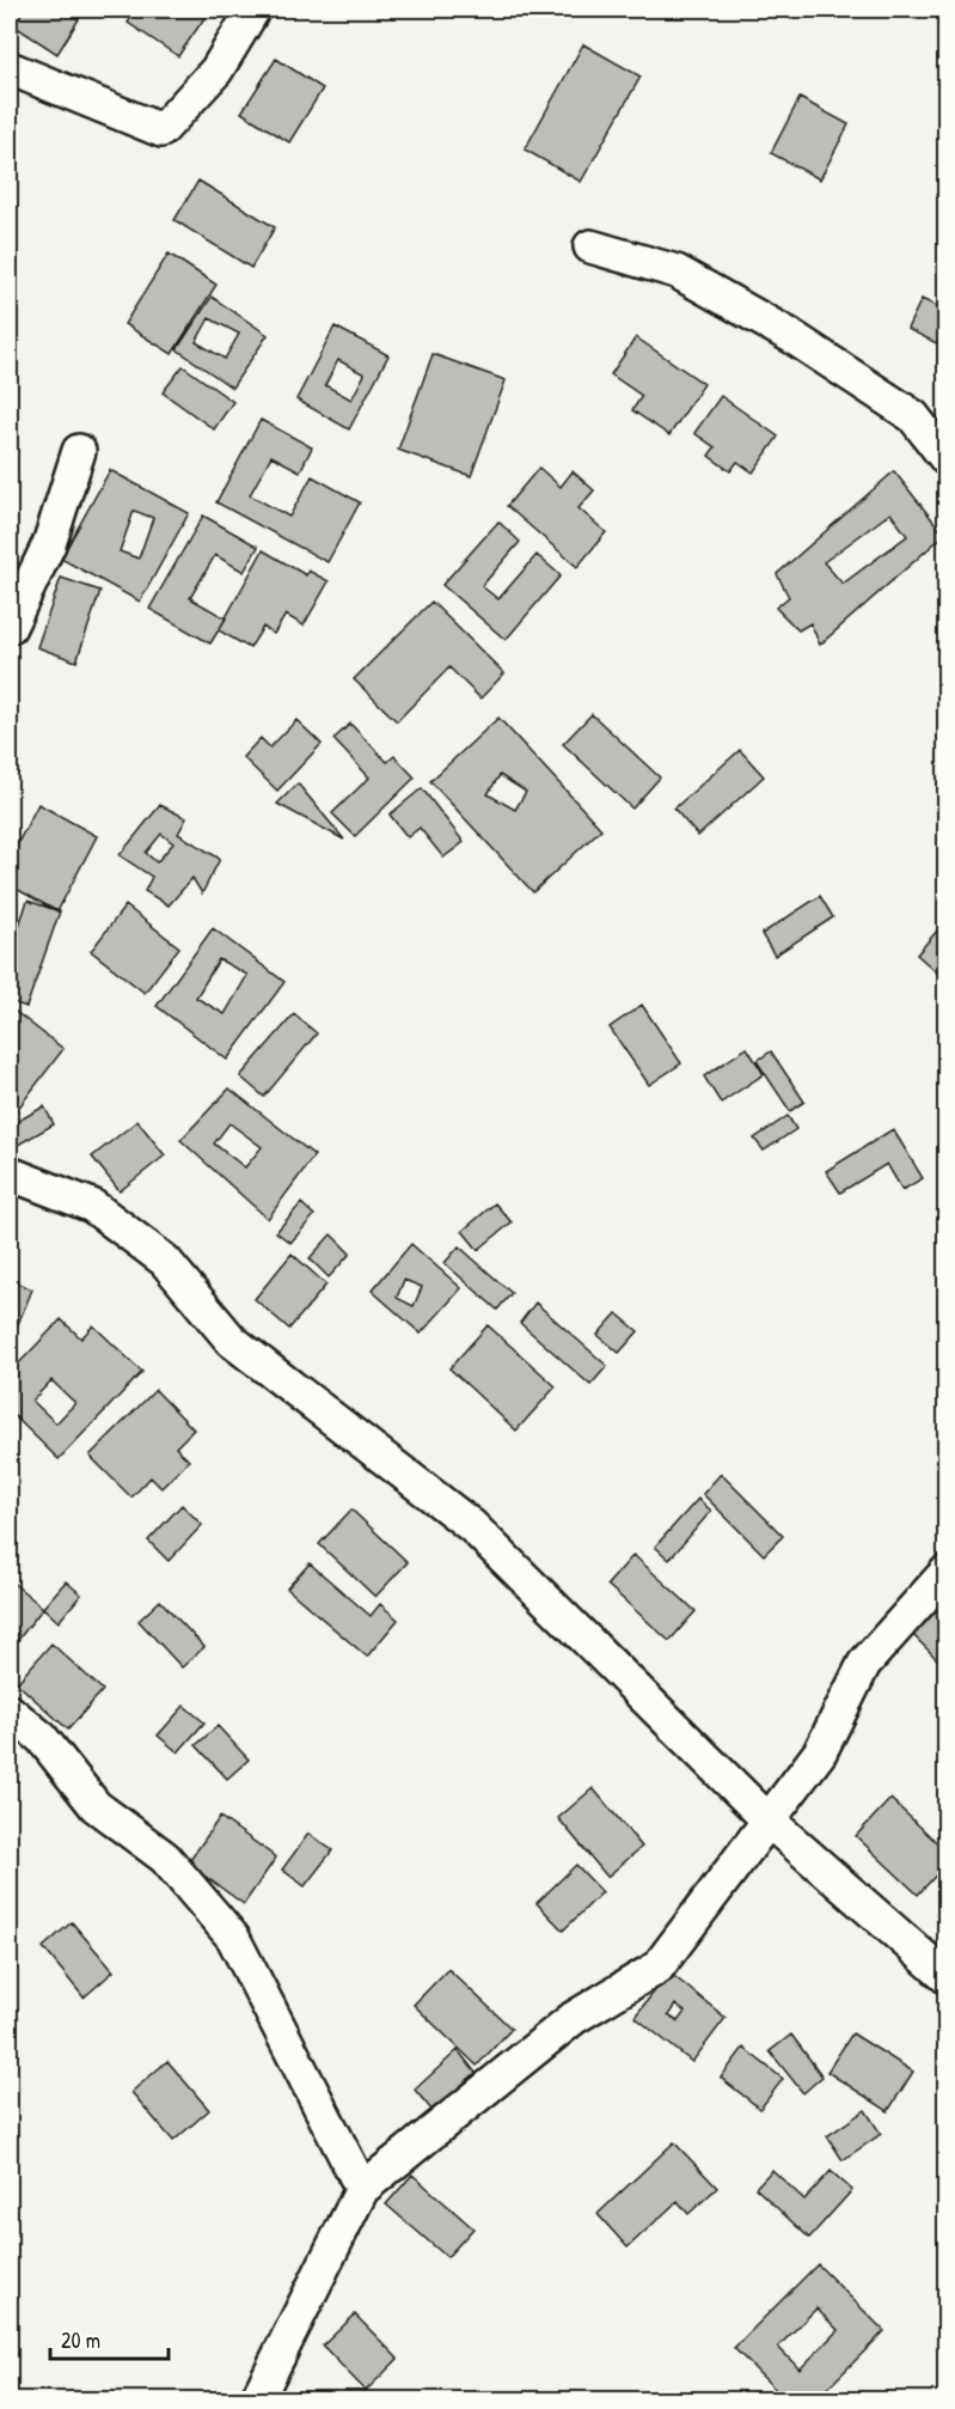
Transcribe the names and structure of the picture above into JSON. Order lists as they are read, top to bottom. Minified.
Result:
{"scale_bar":"20 m"}
